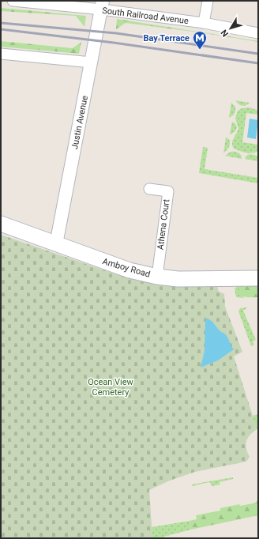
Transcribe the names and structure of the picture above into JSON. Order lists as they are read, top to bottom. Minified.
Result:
{"streets":{"main road":["Amboy Road"],"street":["South Railroad Avenue","Justin Avenue","Athena Court"]},"crossings":[["South Railroad Avenue","Justin Avenue"],["Justin Avenue","Amboy Road"],["Athena Court","Amboy Road"]],"parks":["Ocean View Cemetery"],"places":{"metro station":["Bay Terrace"]},"north":"bottom left"}
